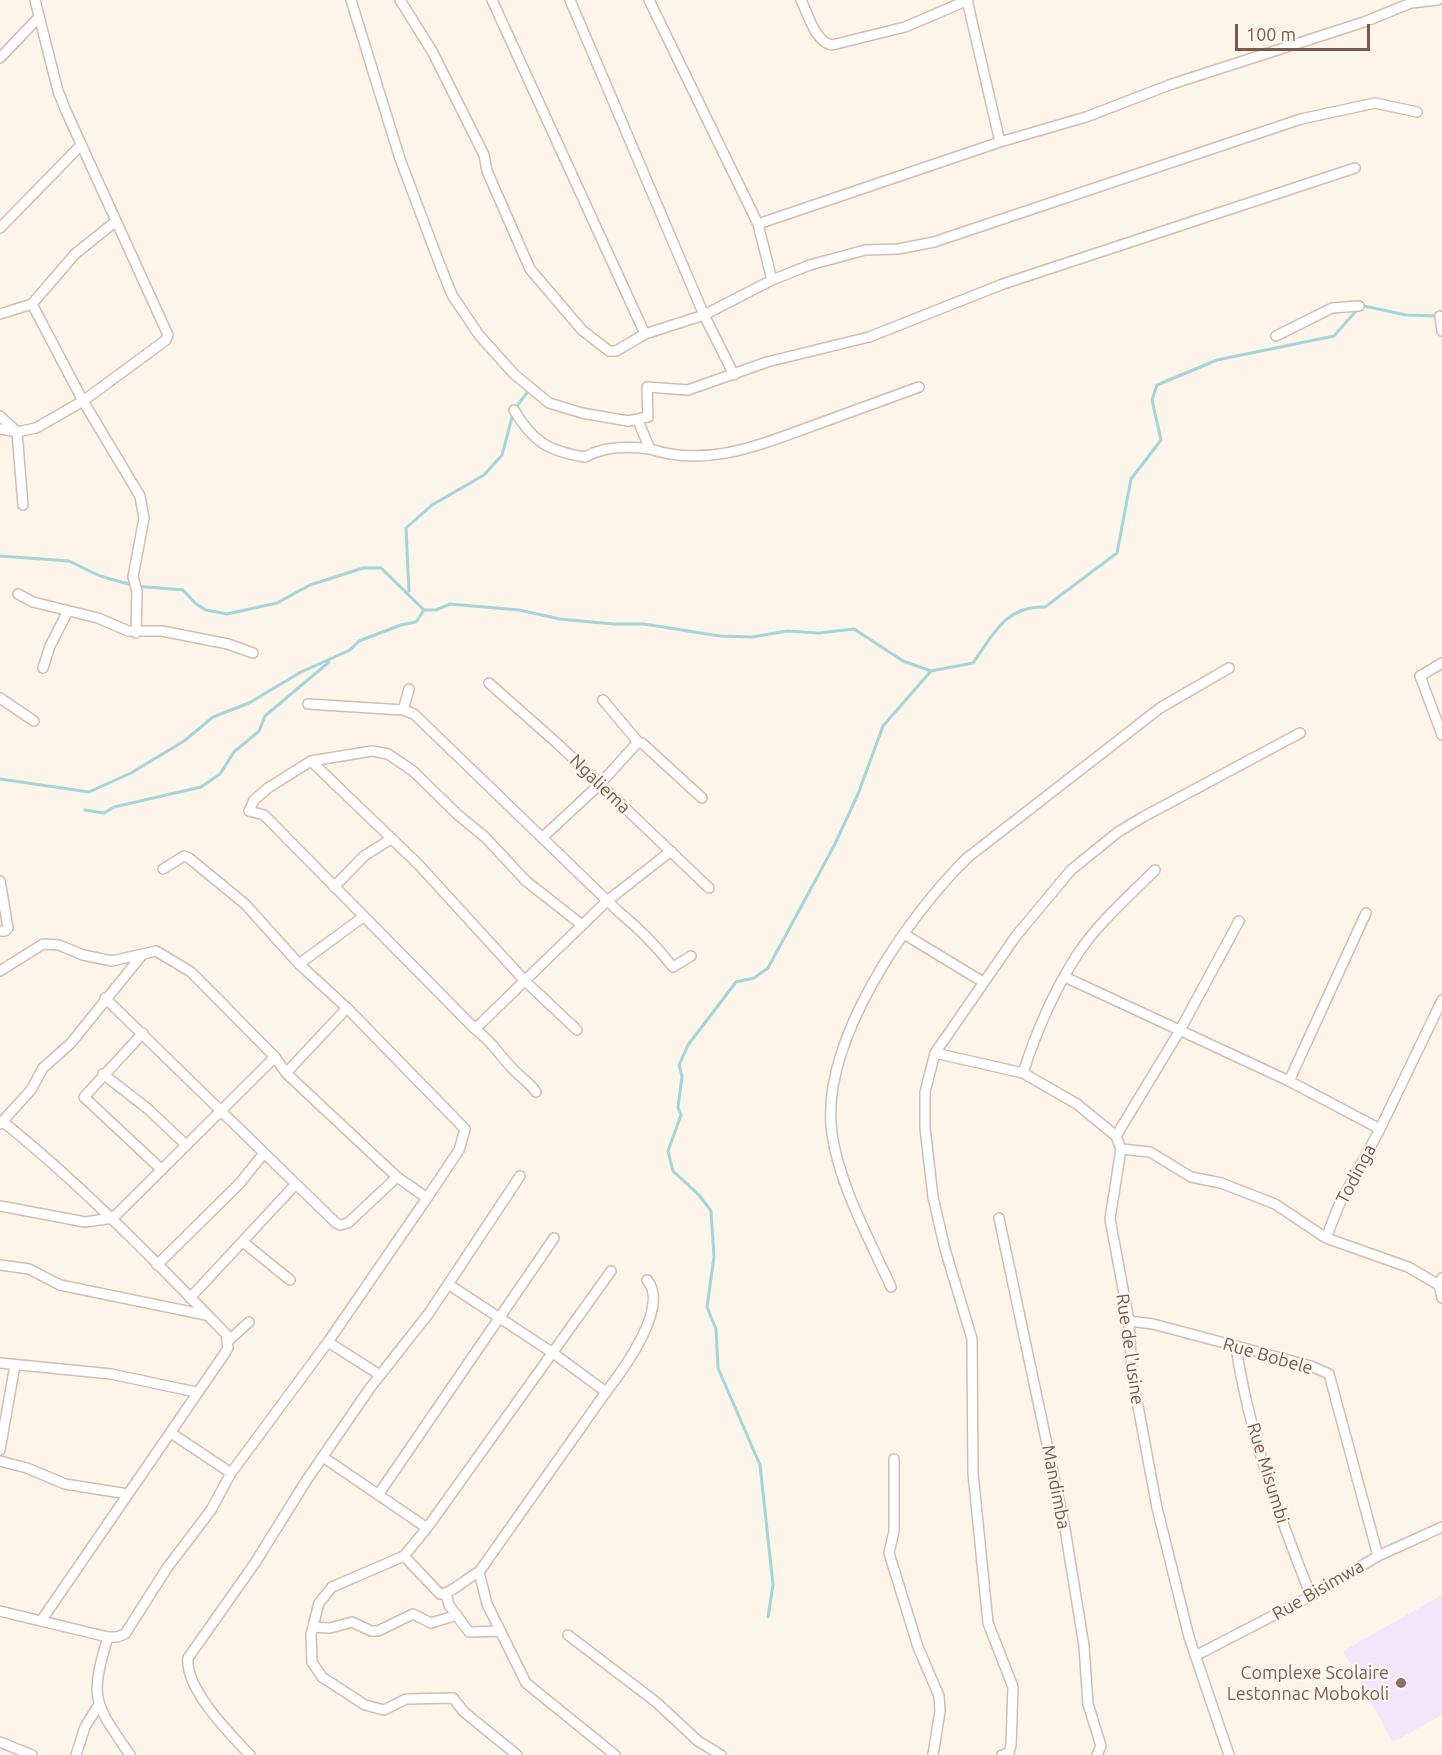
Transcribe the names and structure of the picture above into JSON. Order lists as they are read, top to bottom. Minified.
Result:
{"streets":{"street":["Ngaliema","Todinga","Rue de l'usine","Rue Bobele","Rue Misumbi","Mandimba","Rue Bisimwa"]},"crossings":[["Rue de l'usine","Rue Bobele"],["Rue de l'usine","Rue Bisimwa"],["Rue Bobele","Rue Misumbi"],["Rue Bobele","Rue Bisimwa"],["Rue Misumbi","Rue Bisimwa"]],"places":["Complexe Scolaire Lestonnac Mobokoli"],"scale_bar":"100 m"}
